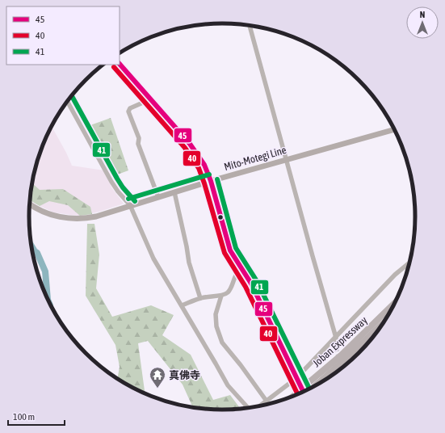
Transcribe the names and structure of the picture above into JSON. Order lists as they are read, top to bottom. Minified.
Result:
{"streets":{"highway":["Joban Expressway"],"main road":["Mito-Motegi Line"]},"places":{"temple":["真佛寺"]},"lines":["transit line 45","transit line 40","transit line 41"],"legend":["45","40","41"],"scale_bar":"100 m","north":"top"}
